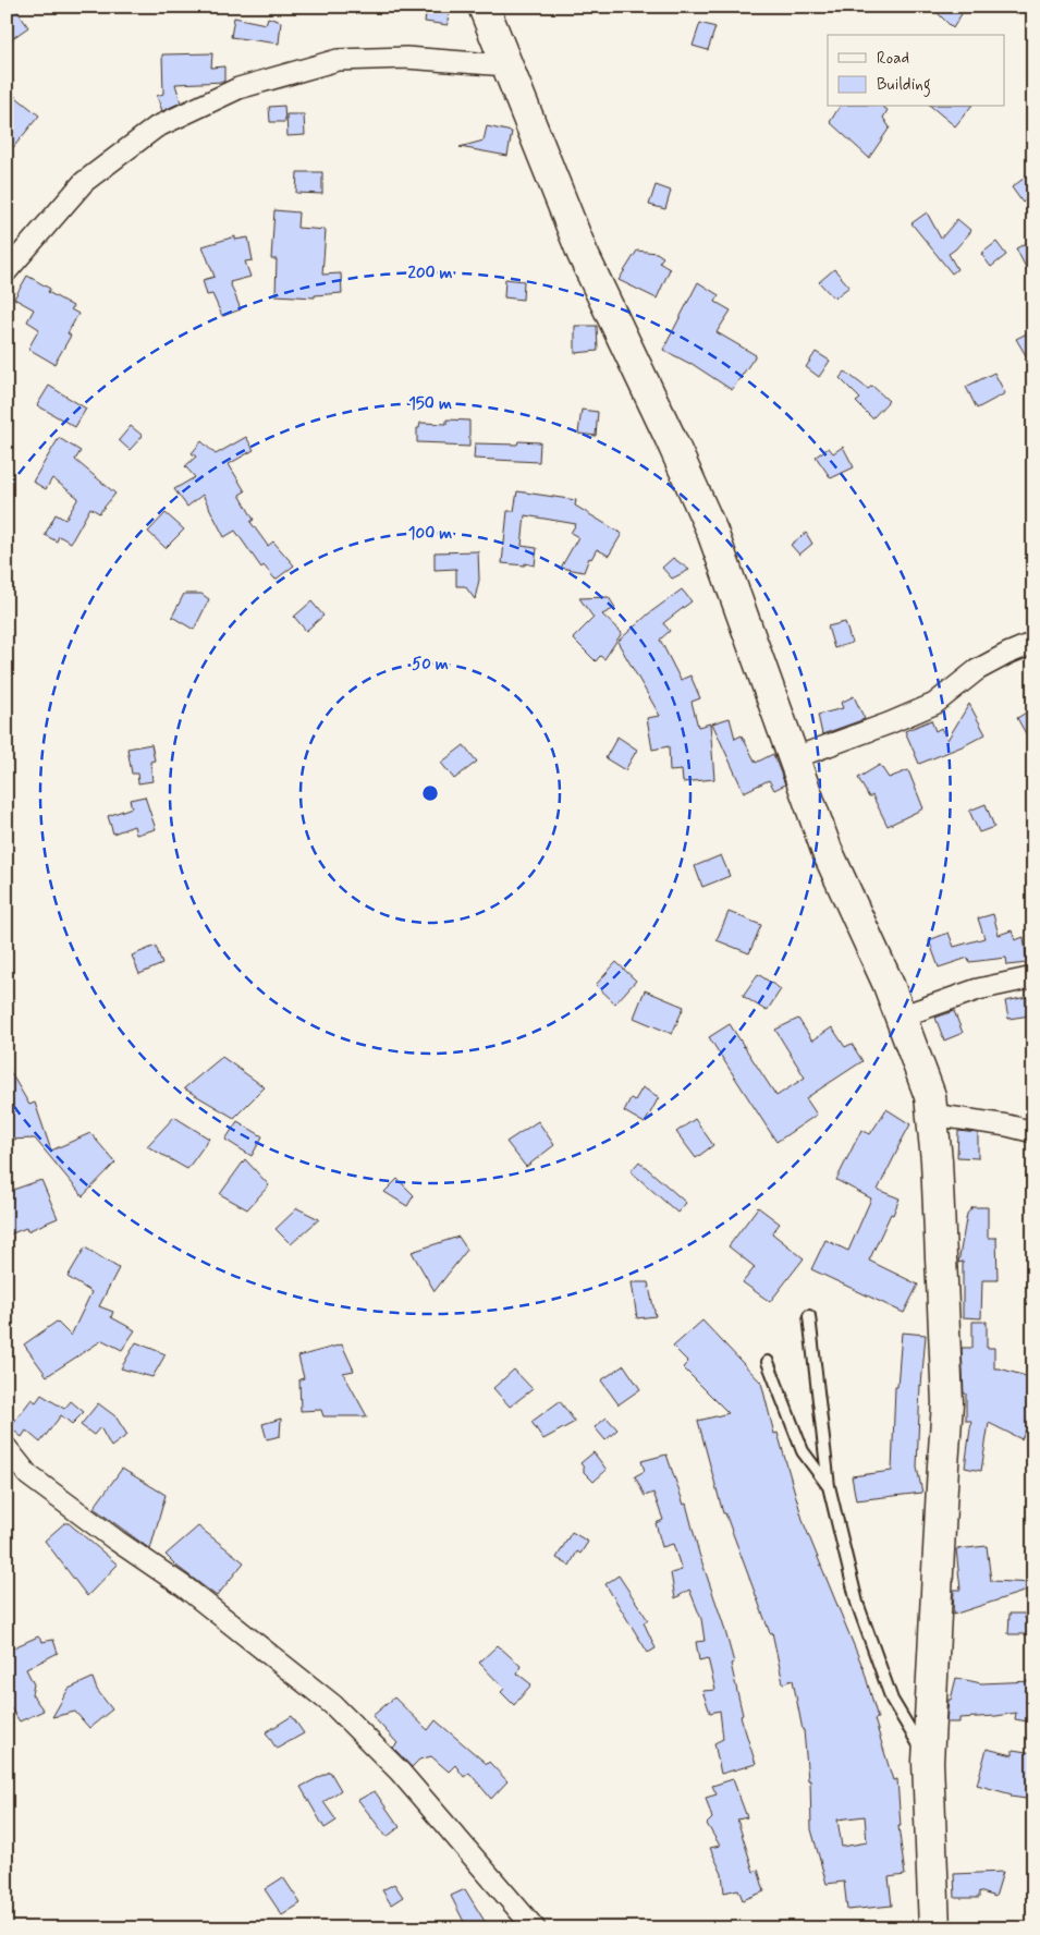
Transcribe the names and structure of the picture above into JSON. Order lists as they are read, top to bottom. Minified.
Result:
{"legend":["Road","Building"],"rings":["200 m","150 m","100 m","50 m"]}
